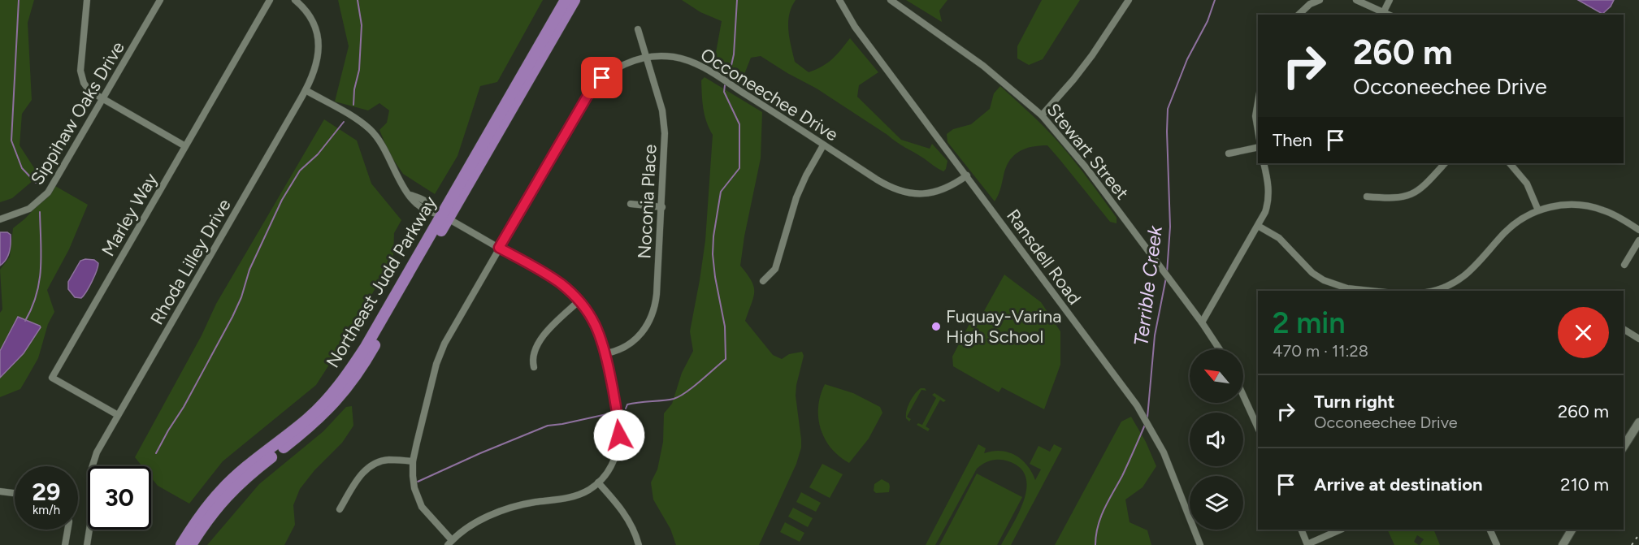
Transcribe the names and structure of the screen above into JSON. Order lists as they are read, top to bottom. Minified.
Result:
{"streets":{"highway":["Northeast Judd Parkway"],"street":["Occoneechee Drive","Sippihaw Oaks Drive","Stewart Street","Noconia Place","Marley Way","Ransdell Road","Rhoda Lilley Drive"]},"crossings":[["Occoneechee Drive","Noconia Place"],["Occoneechee Drive","Ransdell Road"],["Marley Way","Rhoda Lilley Drive"]],"water":["Terrible Creek"],"places":["Fuquay-Varina High School"],"north":"top left","page":{"turn":["260 m","Occoneechee Drive"],"then":"Then","heading":["2 min","470 m · 11:28"],"list":[{"name":"Turn right","note":"Occoneechee Drive","value":"260 m"},{"name":"Arrive at destination","value":"210 m"}],"speed":"29 km/h","limit":"30"}}
